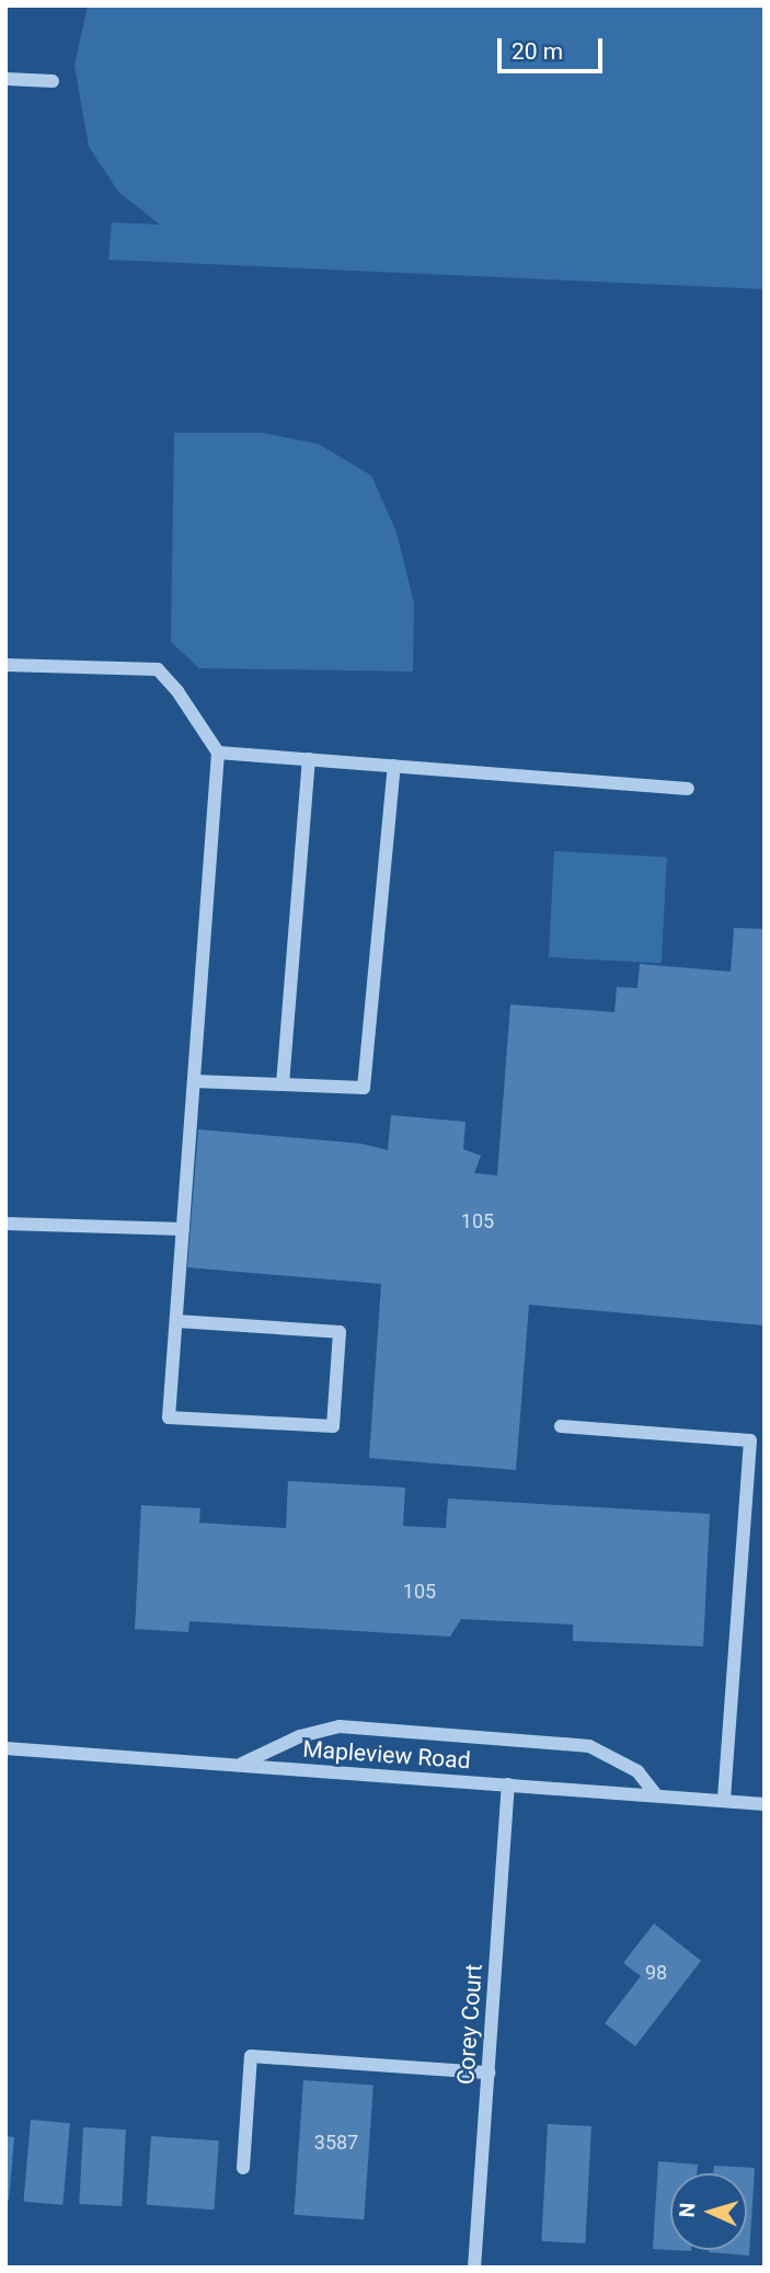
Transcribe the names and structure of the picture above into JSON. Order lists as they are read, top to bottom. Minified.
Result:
{"streets":{"street":["Mapleview Road","Corey Court"]},"crossings":[["Mapleview Road","Corey Court"]],"house_numbers":["105","105","98","3587"],"scale_bar":"20 m","north":"left"}
